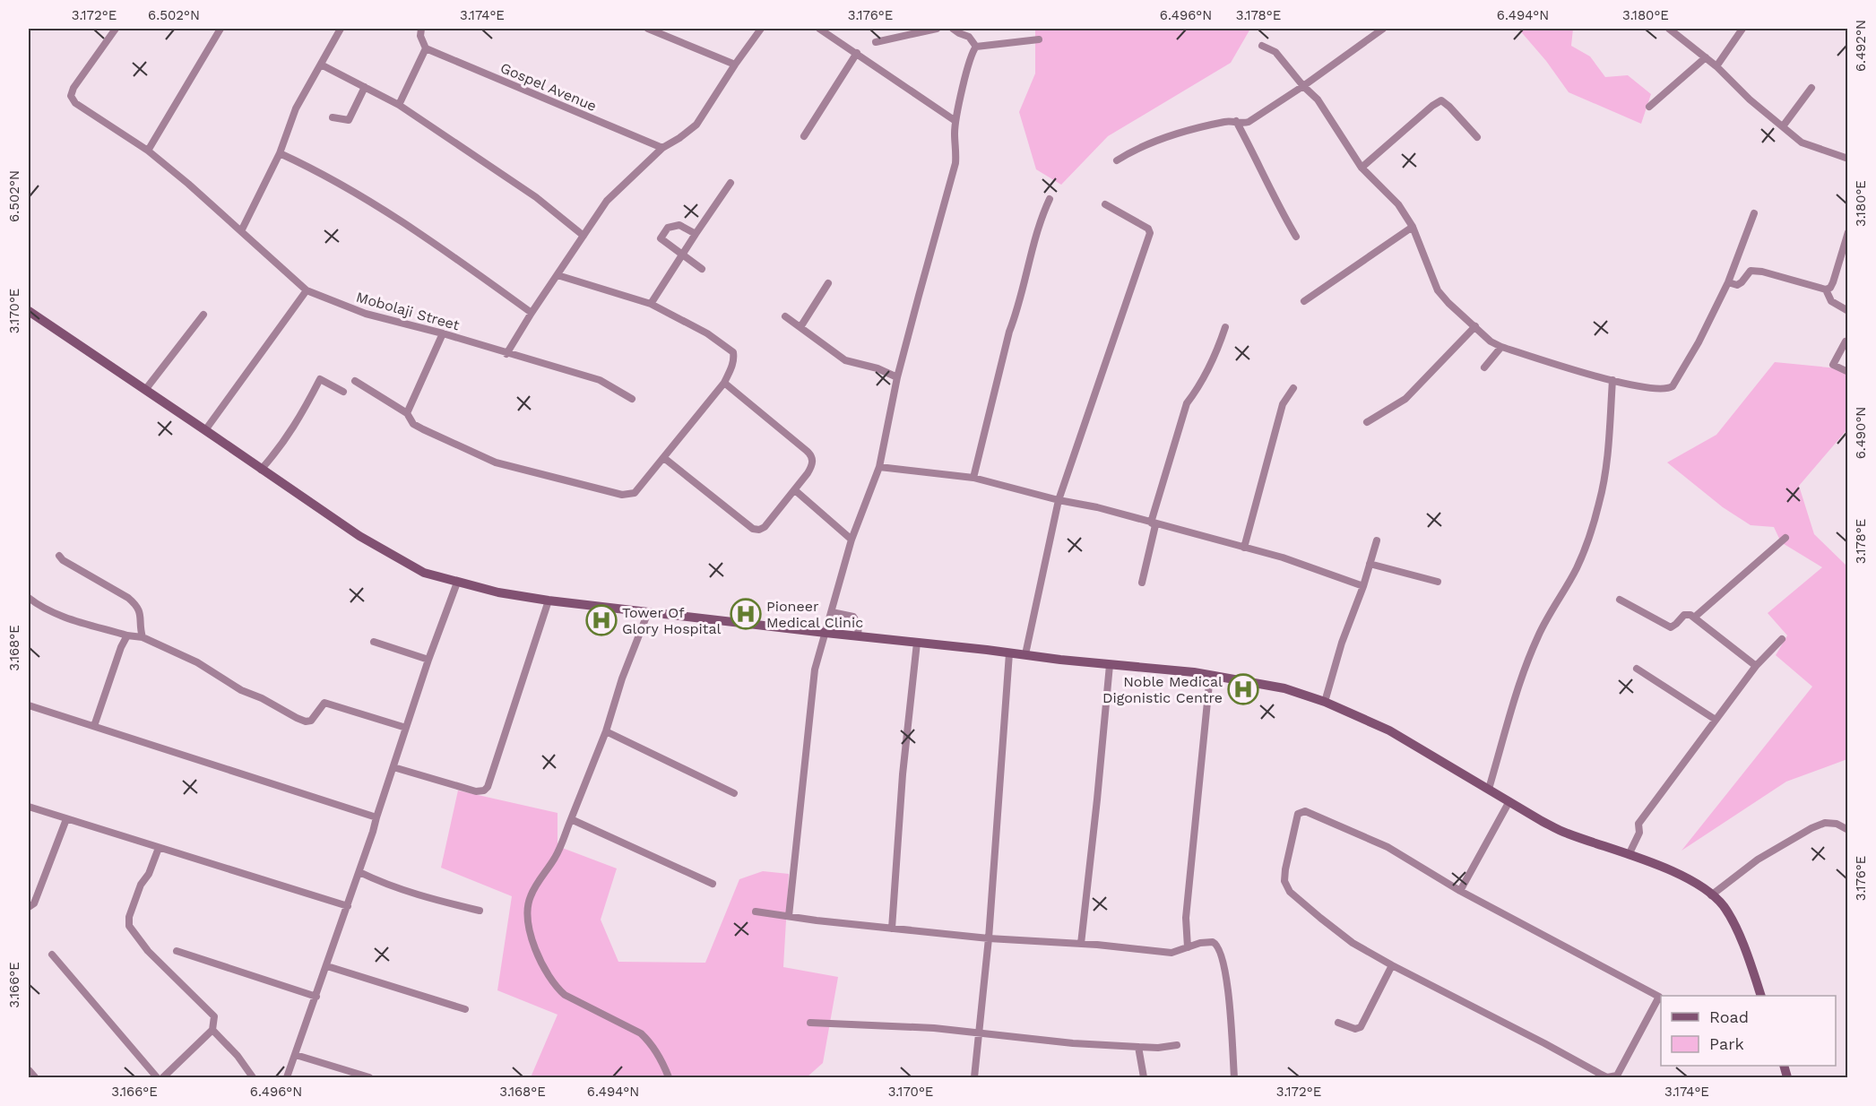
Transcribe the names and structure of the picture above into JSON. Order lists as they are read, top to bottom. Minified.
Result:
{"streets":{"street":["Gospel Avenue","Mobolaji Street"]},"places":{"hospital":["Pioneer Medical Clinic","Tower Of Glory Hospital","Noble Medical Digonistic Centre"]},"legend":["Road","Park"],"coordinates":["3.172°E","6.502°N","3.174°E","3.176°E","6.496°N","3.178°E","6.494°N","3.180°E","6.492°N","3.170°E","6.490°N","3.168°E","3.166°E"]}
